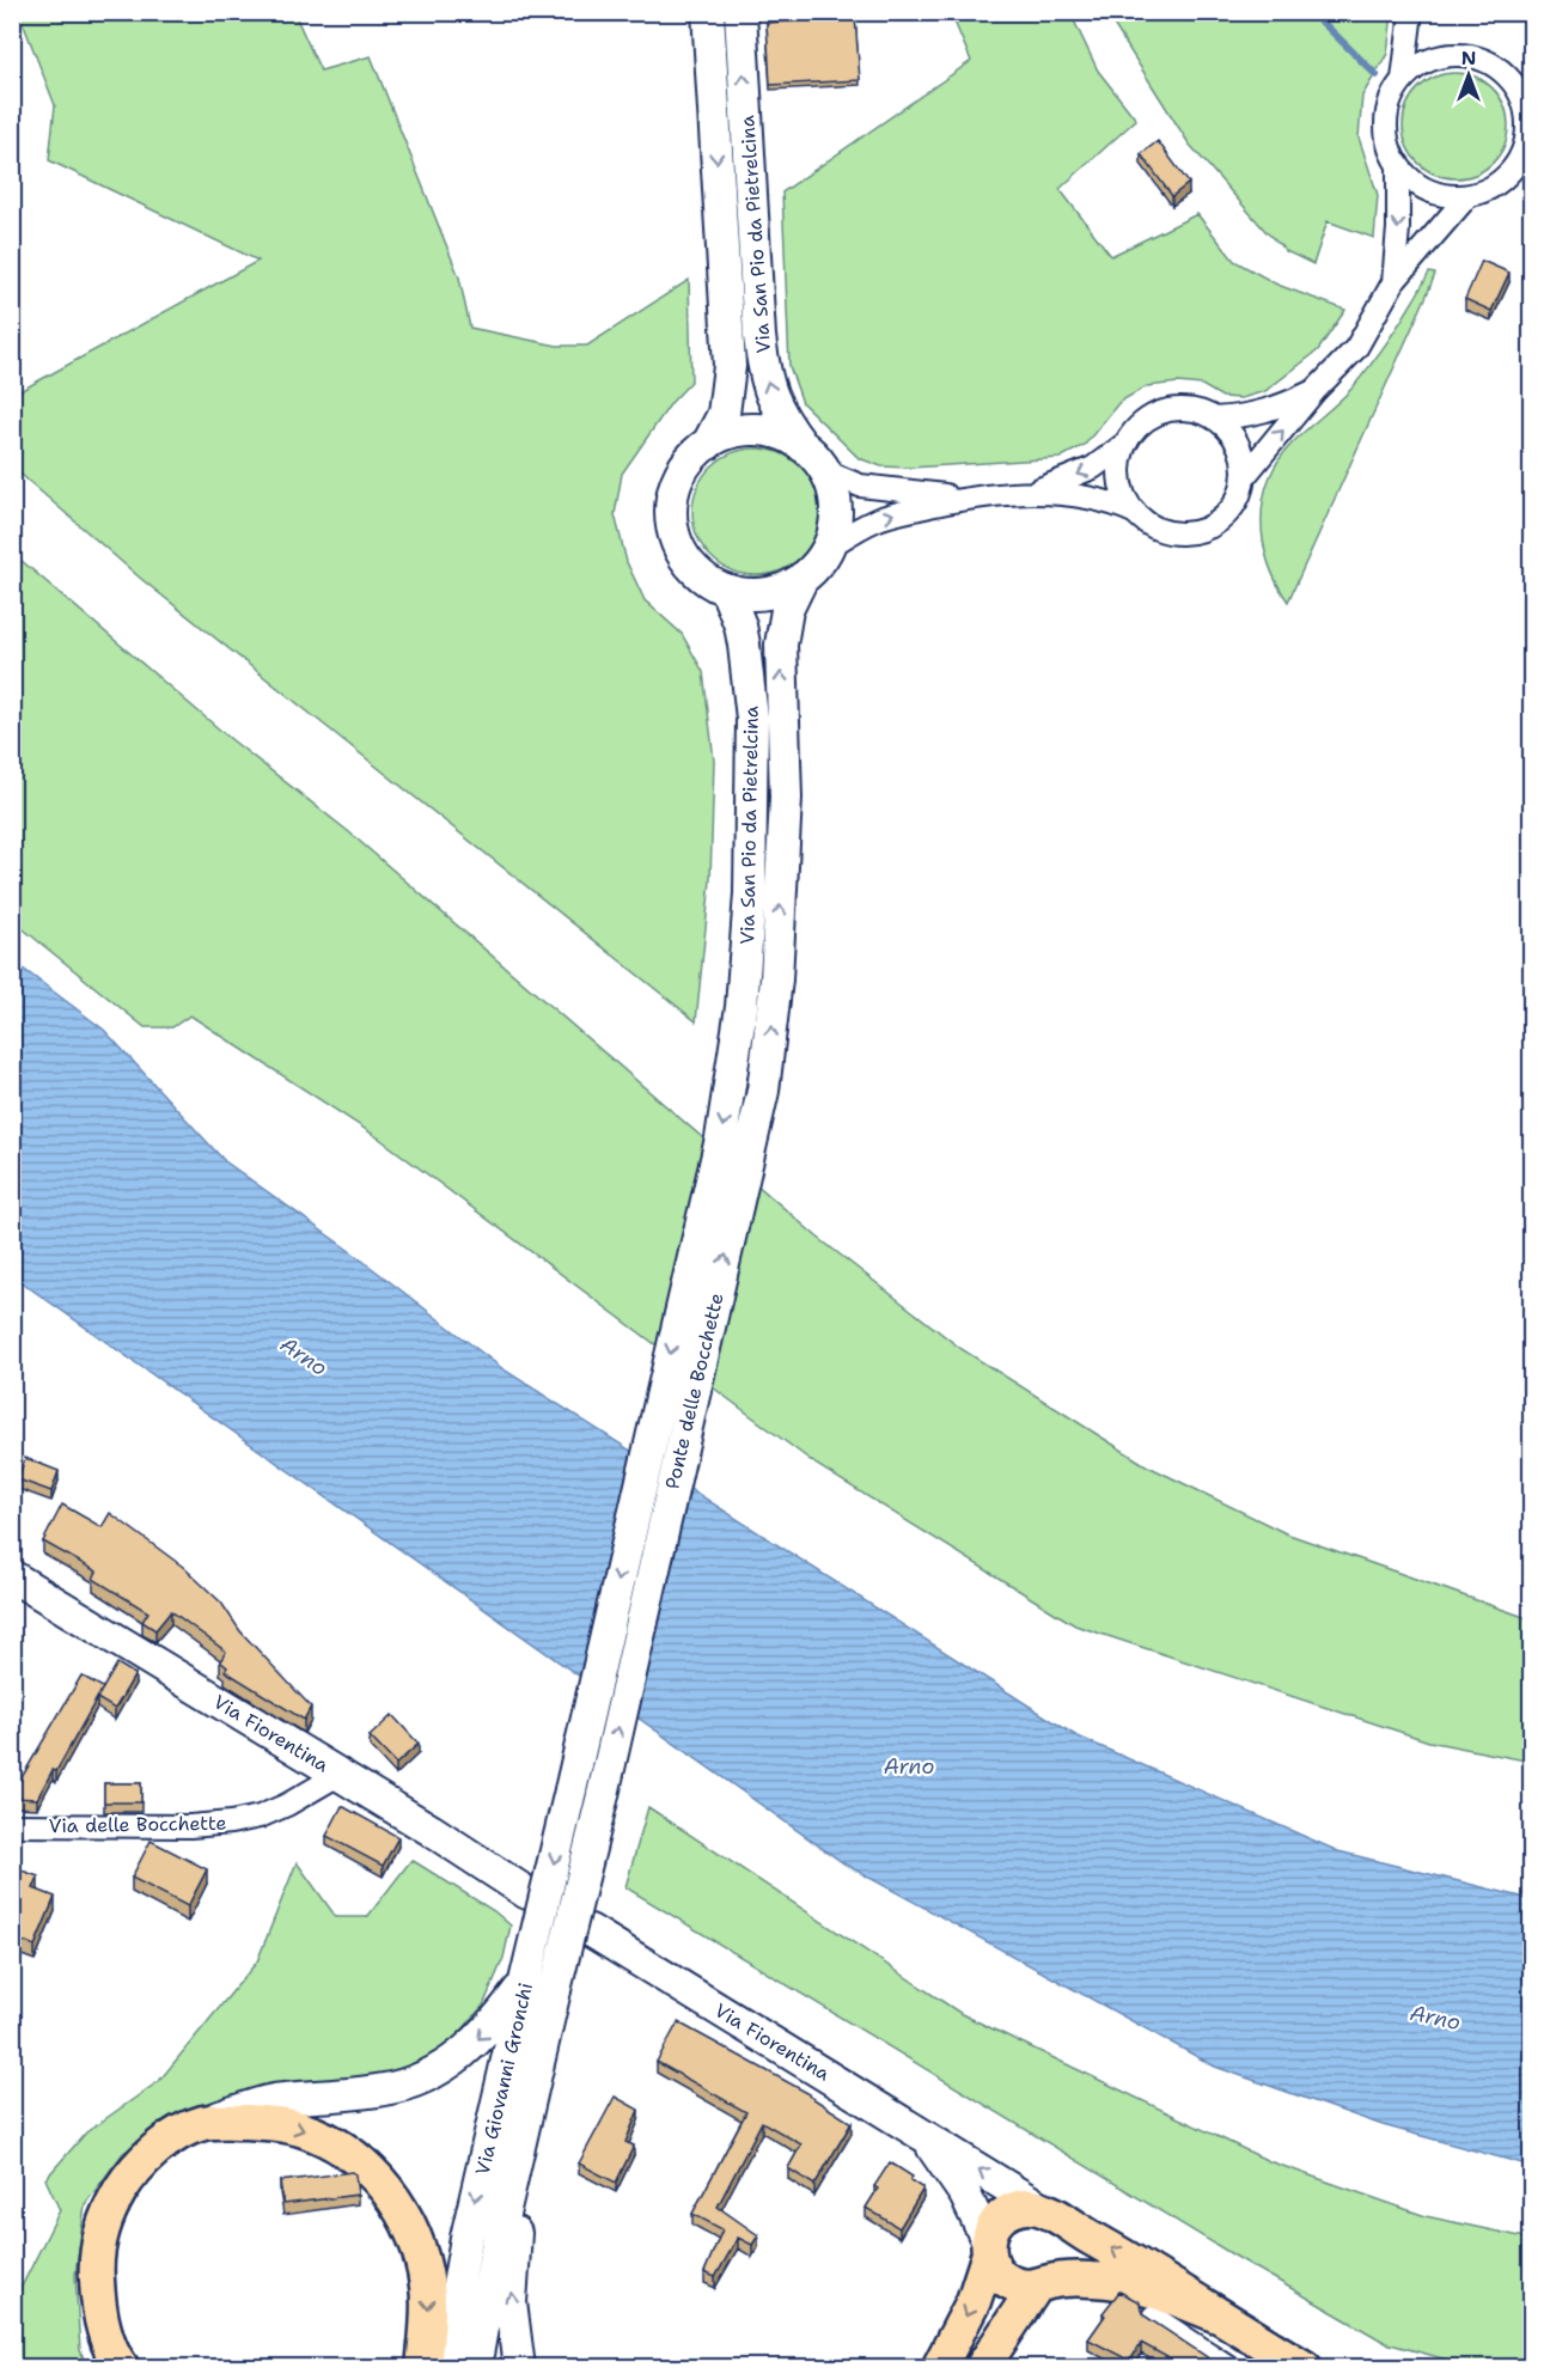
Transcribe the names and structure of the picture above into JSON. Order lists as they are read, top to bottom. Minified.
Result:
{"streets":{"main road":["Via San Pio da Pietrelcina","Ponte delle Bocchette","Via Fiorentina","Via Giovanni Gronchi"],"street":["Via delle Bocchette"]},"crossings":[["Via San Pio da Pietrelcina","Ponte delle Bocchette"],["Ponte delle Bocchette","Via Giovanni Gronchi"],["Via Fiorentina","Via delle Bocchette"]],"water":["Arno"],"north":"top"}
